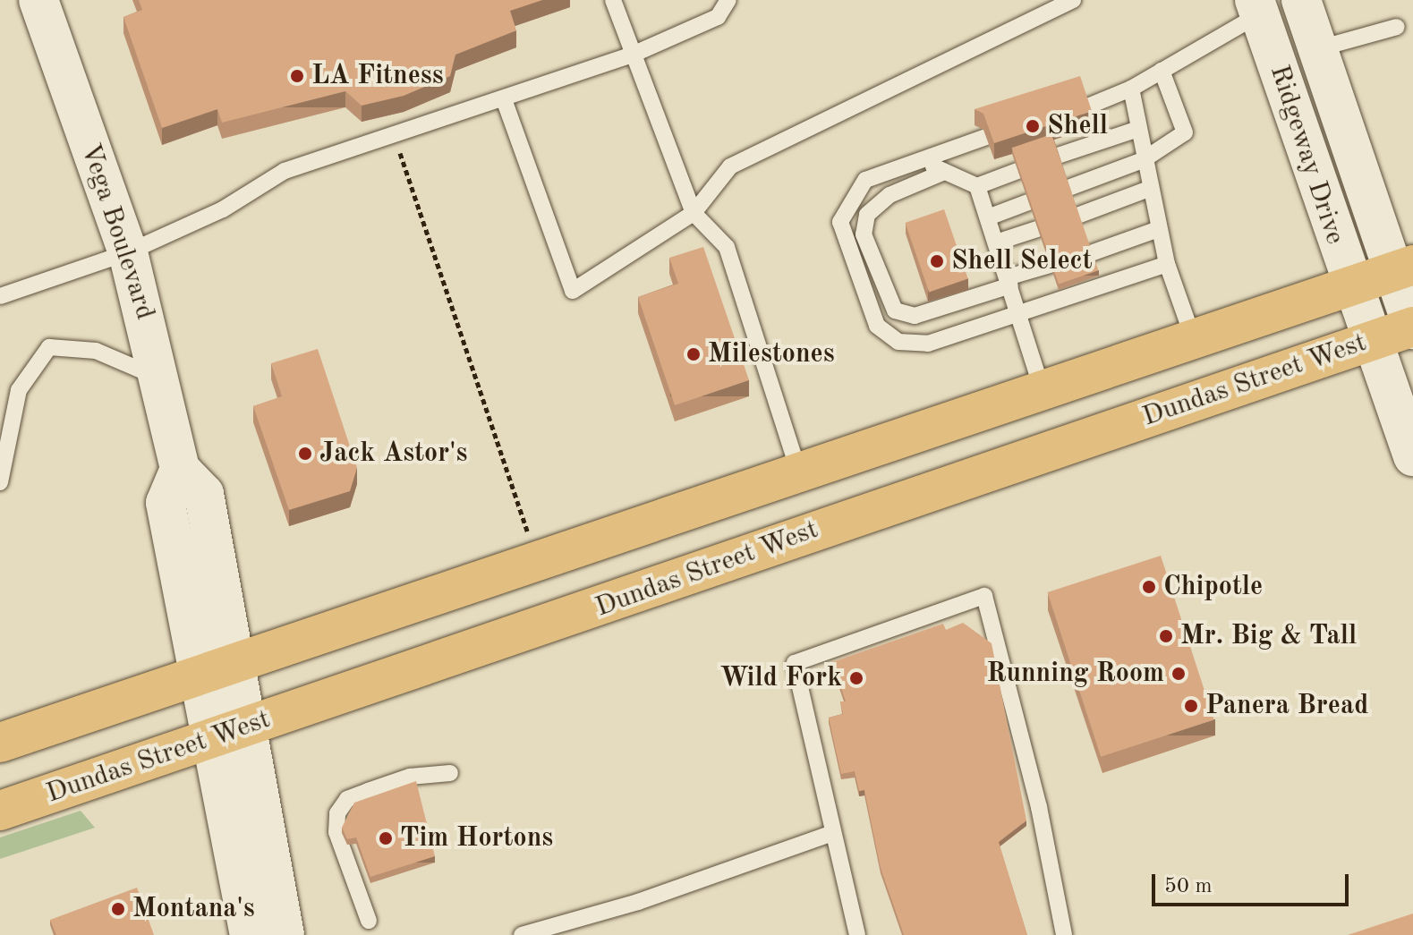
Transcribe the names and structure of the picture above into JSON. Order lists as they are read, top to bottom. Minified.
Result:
{"streets":{"main road":["Dundas Street West"],"street":["Ridgeway Drive","Vega Boulevard"]},"crossings":[["Ridgeway Drive","Dundas Street West"]],"places":["LA Fitness","Shell","Shell Select","Milestones","Jack Astor's","Chipotle","Mr. Big & Tall","Running Room","Wild Fork","Panera Bread","Tim Hortons","Montana's"],"scale_bar":"50 m"}
